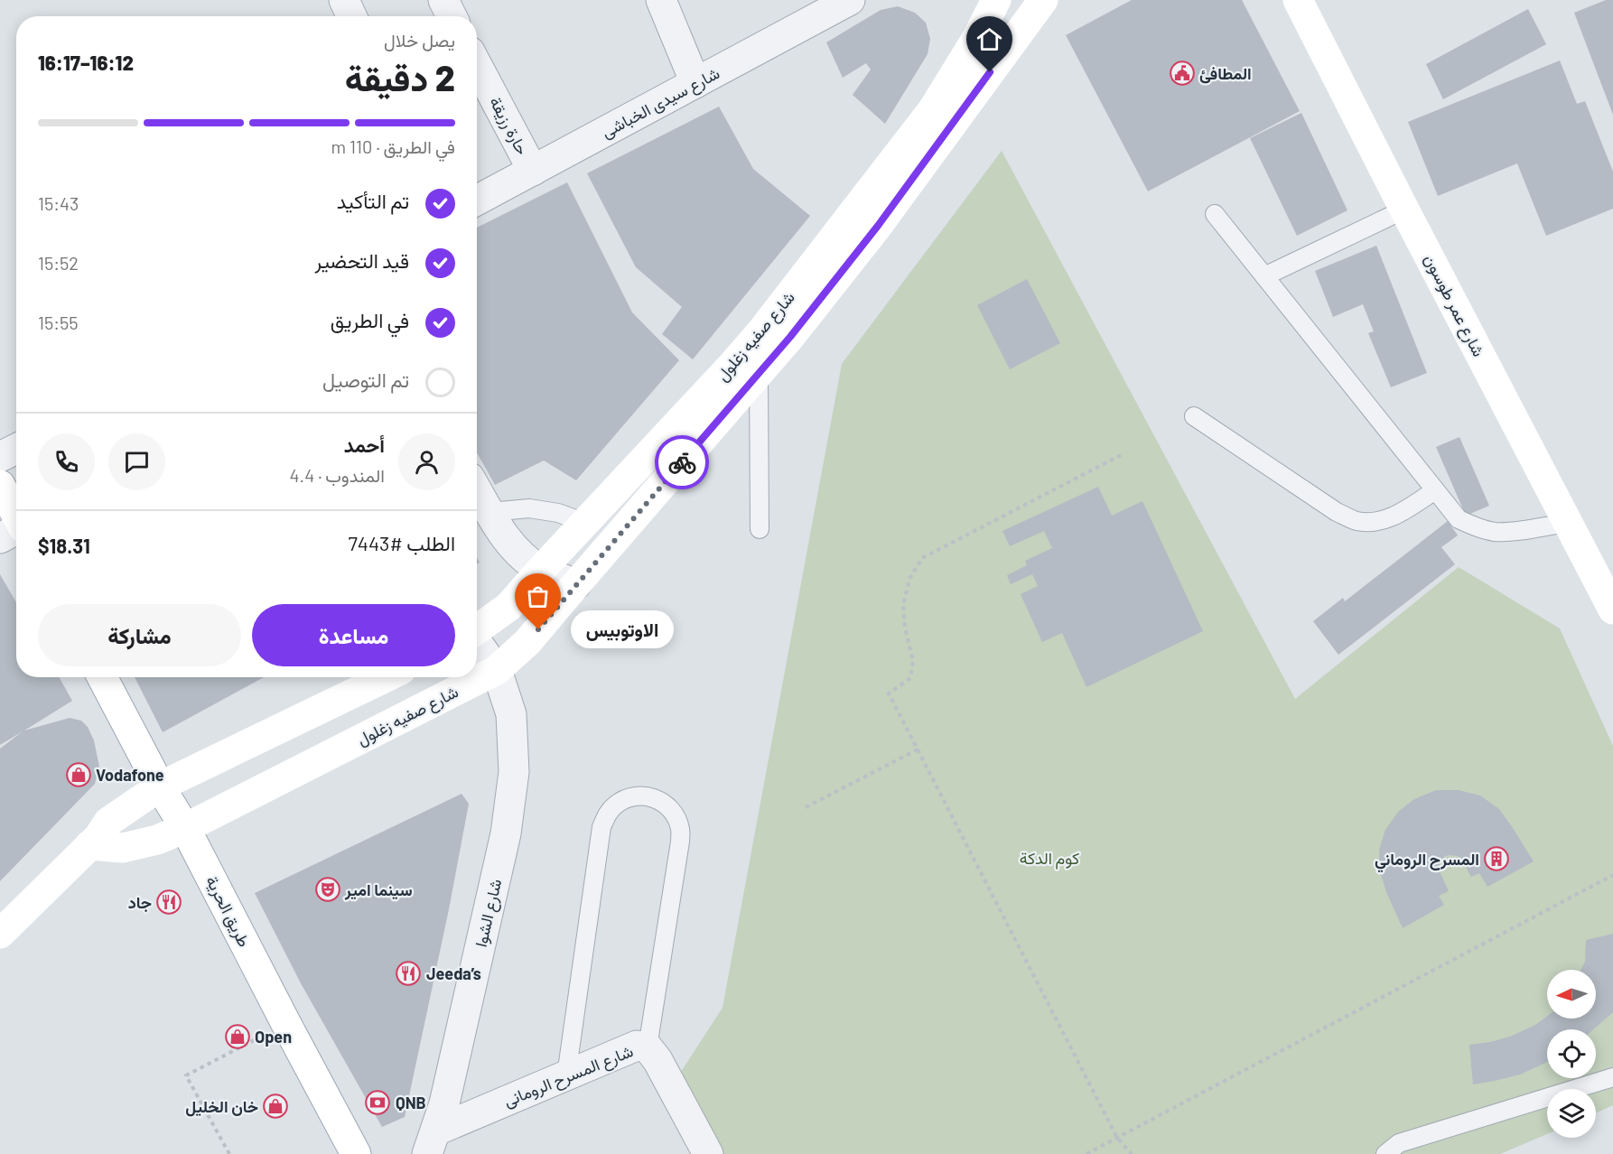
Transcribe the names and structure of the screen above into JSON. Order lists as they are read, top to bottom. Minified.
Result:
{"streets":{"main road":["شارع عمر طوسون","شارع صفيه زغلول","طريق الحرية"],"street":["شارع سيدى الخباشى","حارة رزيقة","شارع الشوا","شارع المسرح الرومانى"]},"crossings":[["شارع سيدى الخباشى","حارة رزيقة"],["شارع صفيه زغلول","طريق الحرية"],["شارع صفيه زغلول","شارع الشوا"],["شارع الشوا","شارع المسرح الرومانى"]],"parks":["كوم الدكة"],"places":{"public building":["المطافئ"],"other":["الاوتوبيس"],"shop":["Vodafone","Open","خان الخليل"],"building":["المسرح الروماني"],"theatre":["سينما امير"],"restaurant":["جاد","Jeeda’s"],"bank":["QNB"]},"north":"left","page":{"heading":["2 دقيقة","يصل خلال","16:12–16:17"],"panel":["أحمد","المندوب · 4.4","الطلب #7443","$18.31"],"bar":"في الطريق · 110 m","list":[["تم التأكيد","15:43"],["قيد التحضير","15:52"],["في الطريق","15:55"],"تم التوصيل"],"buttons":["مساعدة","مشاركة"],"bubble":"الاوتوبيس"}}
